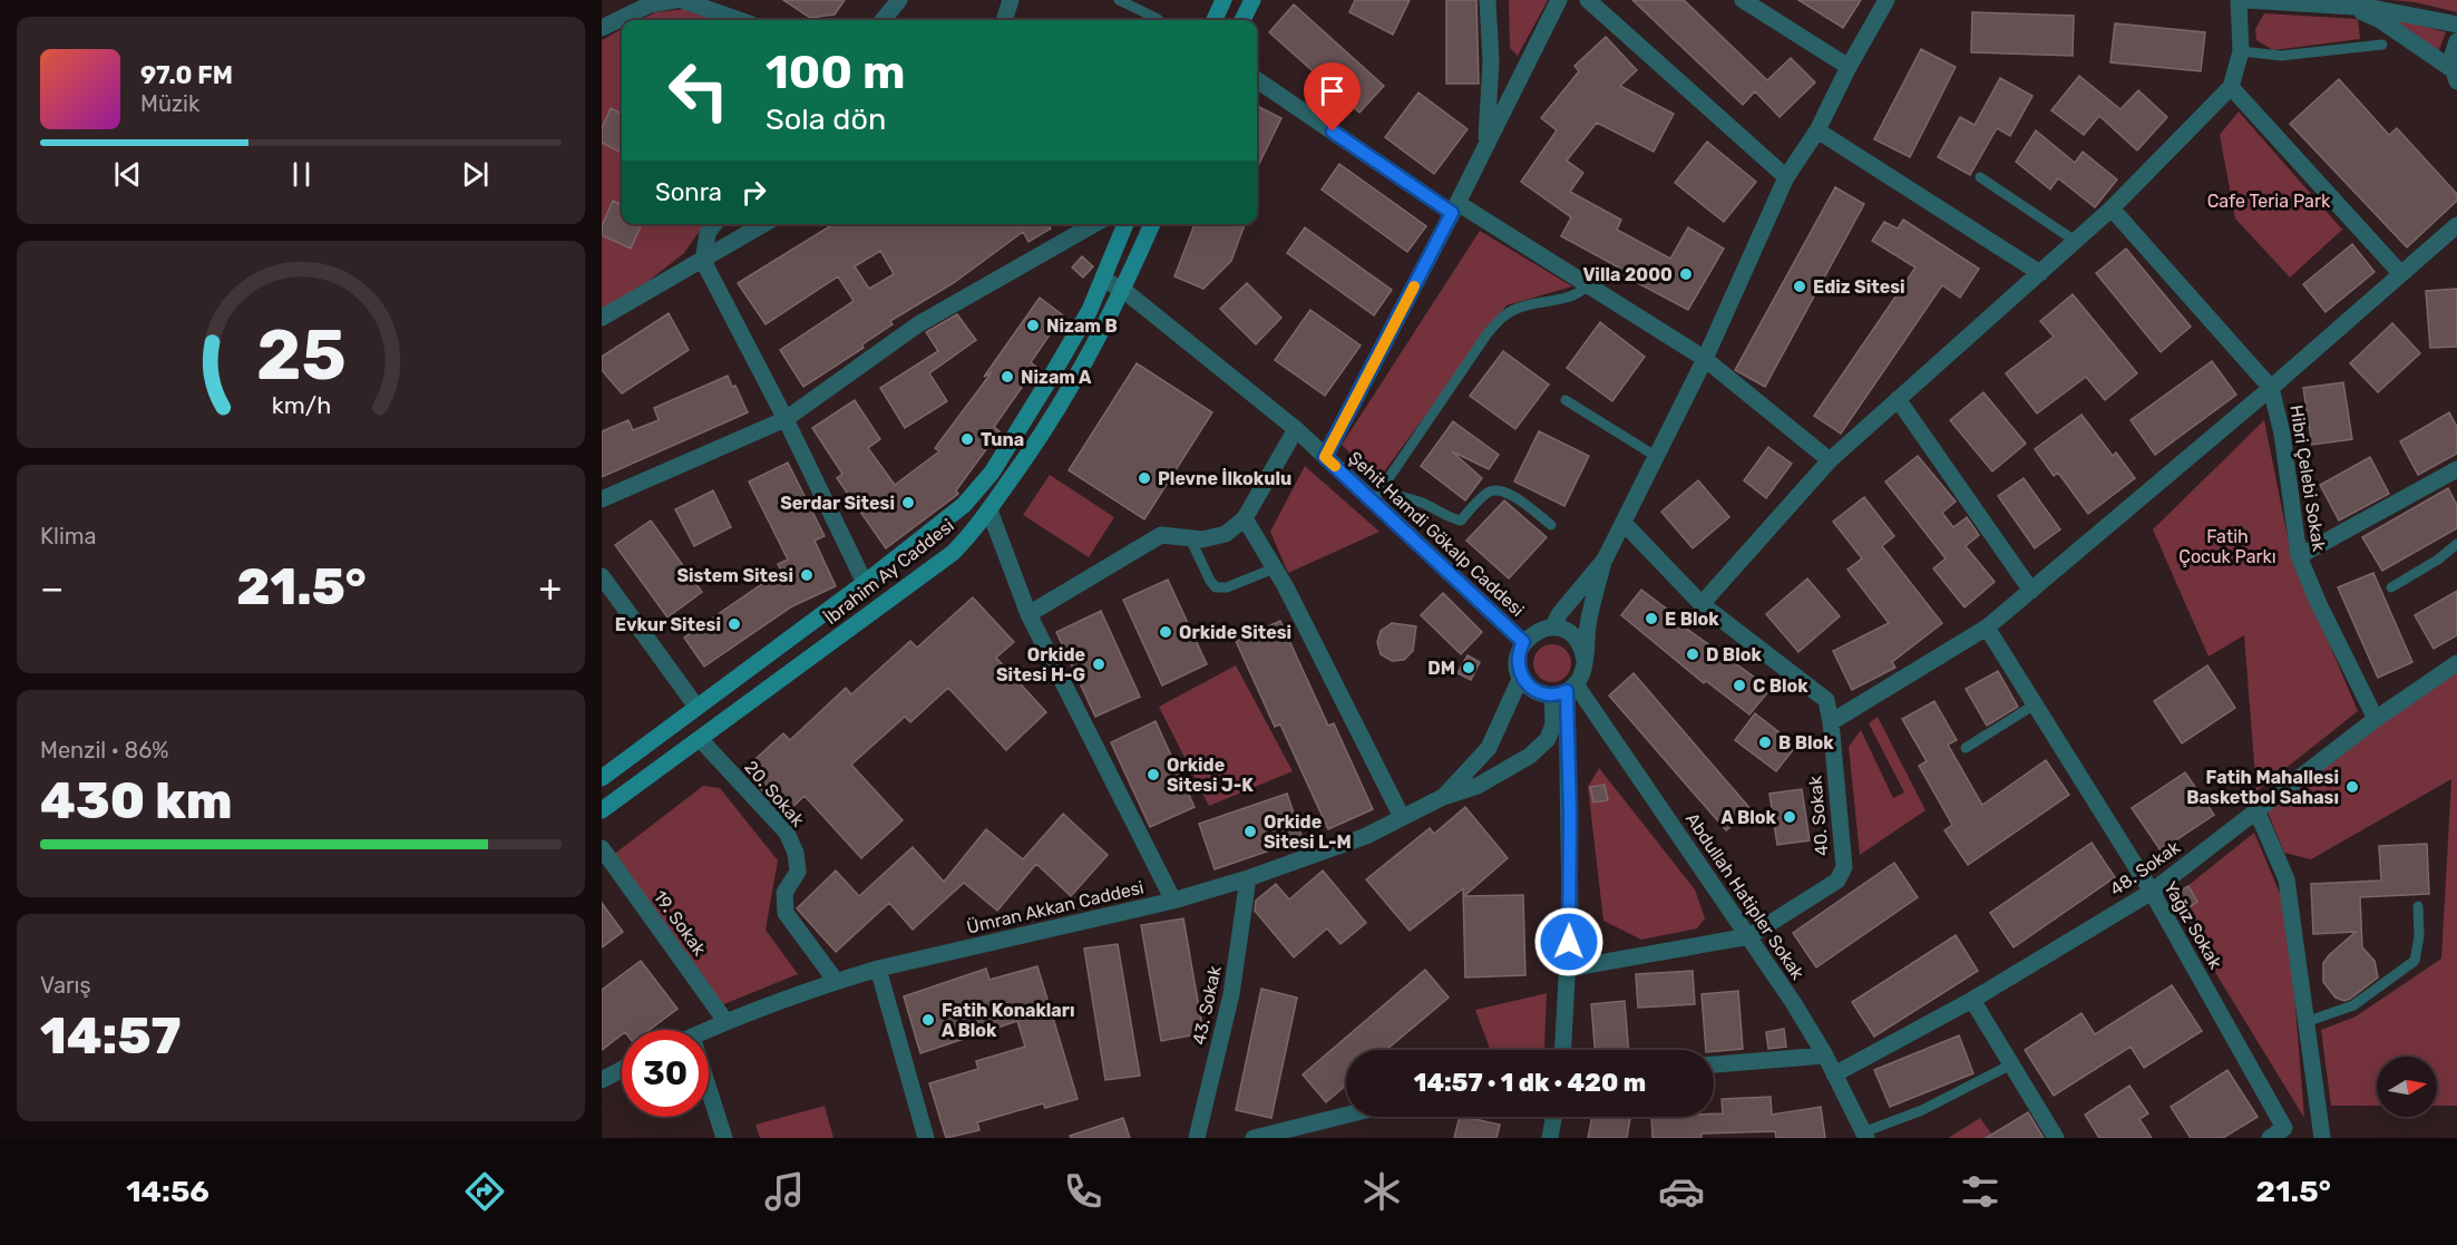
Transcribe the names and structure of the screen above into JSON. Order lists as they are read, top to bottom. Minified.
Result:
{"streets":{"main road":["İbrahim Ay Caddesi"],"street":["Hibri Çelebi Sokak","Şehit Hamdi Gökalp Caddesi","20. Sokak","40. Sokak","48. Sokak","Abdullah Hatipler Sokak","Ümran Akkan Caddesi","19. Sokak","Yağız Sokak","43. Sokak"]},"crossings":[["Hibri Çelebi Sokak","48. Sokak"],["Şehit Hamdi Gökalp Caddesi","İbrahim Ay Caddesi"],["Şehit Hamdi Gökalp Caddesi","Abdullah Hatipler Sokak"],["İbrahim Ay Caddesi","20. Sokak"],["20. Sokak","Ümran Akkan Caddesi"],["40. Sokak","Abdullah Hatipler Sokak"],["48. Sokak","Abdullah Hatipler Sokak"],["48. Sokak","Yağız Sokak"],["Ümran Akkan Caddesi","19. Sokak"],["Ümran Akkan Caddesi","43. Sokak"]],"parks":["Cafe Teria Park","Fatih Çocuk Parkı"],"places":["Villa 2000","Ediz Sitesi","Nizam B","Nizam A","Tuna","Plevne İlkokulu","Serdar Sitesi","Sistem Sitesi","E Blok","Evkur Sitesi","Orkide Sitesi","D Blok","Orkide Sitesi H-G","DM","C Blok","B Blok","Orkide Sitesi J-K","Fatih Mahallesi Basketbol Sahası","A Blok","Orkide Sitesi L-M","Fatih Konakları A Blok"],"north":"right","page":{"turn":["100 m","Sola dön"],"song":["97.0 FM","Müzik"],"then":"Sonra","tile":["Klima",["Menzil · 86%","430 km"],["Varış","14:57"]],"heat":["−","21.5°","+"],"limit":"30","trip":"14:57 · 1 dk · 420 m","tabs":["14:56","21.5°"],"gauge":["25","km/h"]}}
